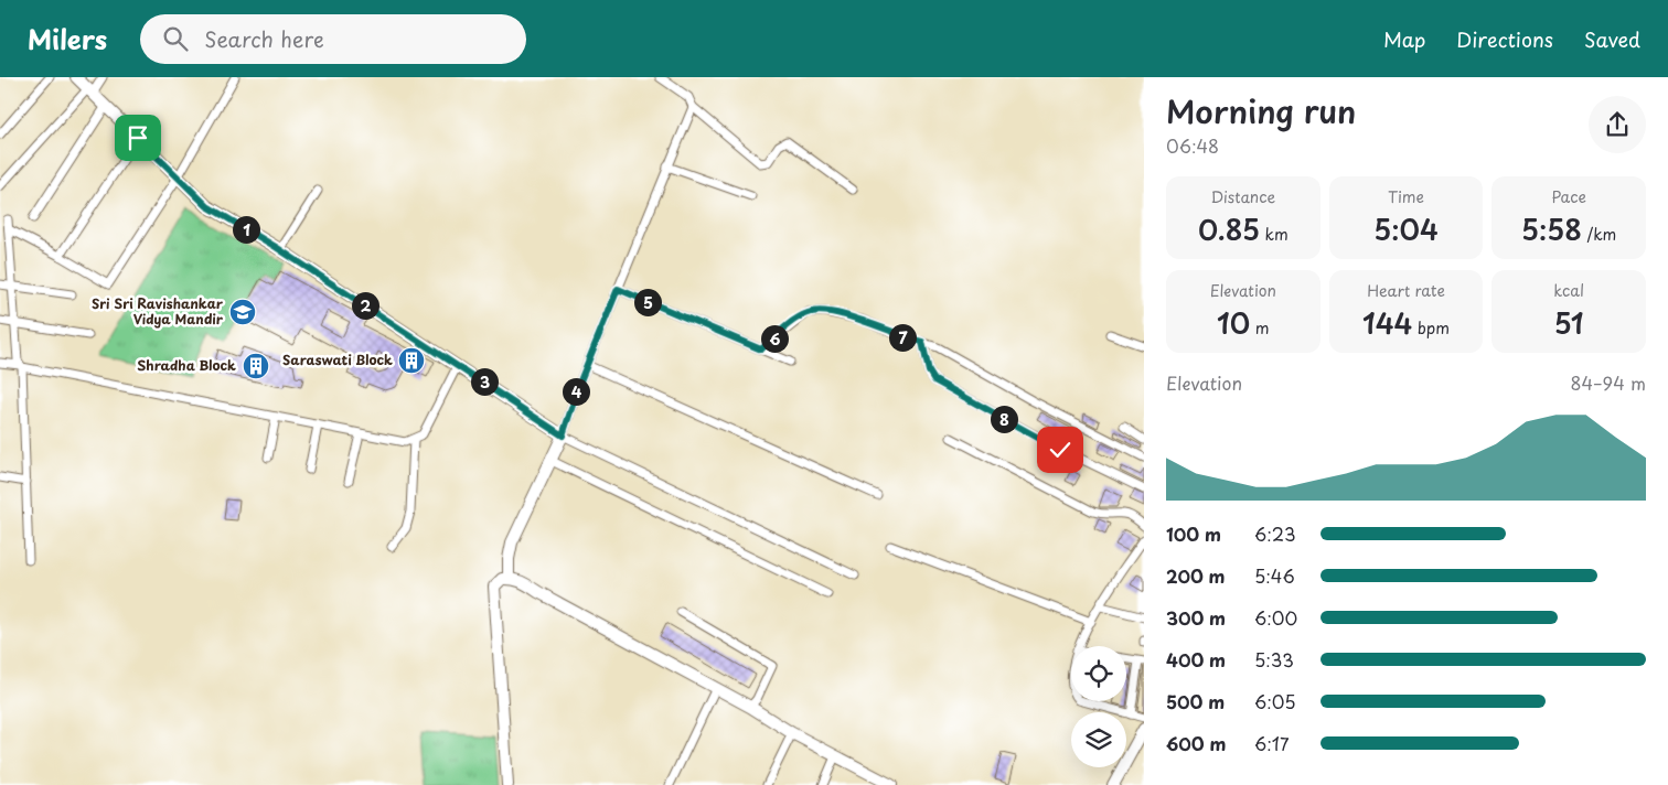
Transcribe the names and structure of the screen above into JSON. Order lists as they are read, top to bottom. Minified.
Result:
{"places":{"school or university":["Sri Sri Ravishankar Vidya Mandir"],"building":["Saraswati Block","Shradha Block"]},"page":{"header":"Milers","search":"Search here","nav":["Map","Directions","Saved"],"heading":["Morning run","06:48"],"stats":[["Distance","0.85 km"],["Time","5:04"],["Pace","5:58 /km"],["Elevation","10 m"],["Heart rate","144 bpm"],["kcal","51"]],"pins":["1","5","2","7","6","3","4","8"],"chart":["Elevation","84–94 m"],"list":[{"name":"100 m","note":"6:23"},{"name":"200 m","note":"5:46"},{"name":"300 m","note":"6:00"},{"name":"400 m","note":"5:33"},{"name":"500 m","note":"6:05"},{"name":"600 m","note":"6:17"}]}}
